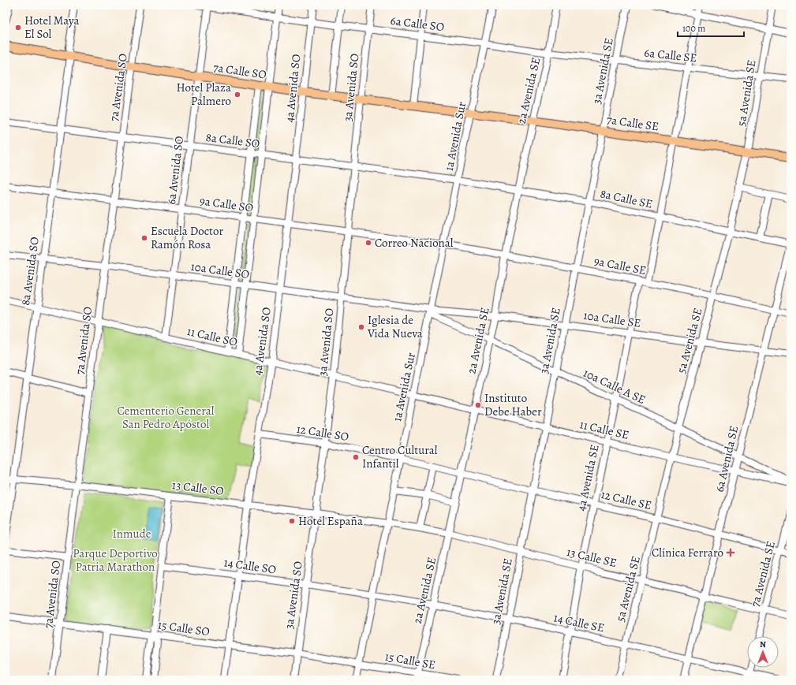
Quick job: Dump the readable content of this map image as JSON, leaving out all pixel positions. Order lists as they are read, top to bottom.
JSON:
{
  "streets": {
    "main road": ["7a Calle SO", "7a Calle SE"],
    "street": [
      "6a Calle SO",
      "6a Calle SE",
      "3a Avenida SE",
      "7a Avenida SO",
      "3a Avenida SO",
      "4a Avenida SO",
      "2a Avenida SE",
      "5a Avenida SE",
      "1a Avenida Sur",
      "8a Calle SO",
      "6a Avenida SO",
      "8a Calle SE",
      "9a Calle SO",
      "9a Calle SE",
      "10a Calle SO",
      "8a Avenida SO",
      "10a Calle SE",
      "11 Calle SO",
      "10a Calle A SE",
      "11 Calle SE",
      "12 Calle SO",
      "6a Avenida SE",
      "4a Avenida SE",
      "13 Calle SO",
      "12 Calle SE",
      "13 Calle SE",
      "14 Calle SO",
      "7a Avenida SE",
      "14 Calle SE",
      "15 Calle SO",
      "15 Calle SE"
    ]
  },
  "crossings": [
    ["6a Calle SO", "6a Calle SE"],
    ["6a Calle SO", "3a Avenida SO"],
    ["6a Calle SO", "4a Avenida SO"],
    ["6a Calle SO", "2a Avenida SE"],
    ["6a Calle SO", "1a Avenida Sur"],
    ["6a Calle SO", "6a Avenida SO"],
    ["6a Calle SE", "3a Avenida SE"],
    ["6a Calle SE", "2a Avenida SE"],
    ["6a Calle SE", "5a Avenida SE"],
    ["7a Calle SO", "7a Avenida SO"],
    ["7a Calle SO", "3a Avenida SO"],
    ["7a Calle SO", "4a Avenida SO"],
    ["7a Calle SO", "7a Calle SE"],
    ["7a Calle SO", "1a Avenida Sur"],
    ["7a Calle SO", "6a Avenida SO"],
    ["7a Calle SO", "8a Avenida SO"],
    ["3a Avenida SE", "7a Calle SE"],
    ["3a Avenida SE", "8a Calle SE"],
    ["3a Avenida SE", "9a Calle SE"],
    ["3a Avenida SE", "10a Calle SE"],
    ["3a Avenida SE", "10a Calle A SE"],
    ["3a Avenida SE", "11 Calle SE"],
    ["3a Avenida SE", "12 Calle SE"],
    ["3a Avenida SE", "13 Calle SE"],
    ["3a Avenida SE", "14 Calle SE"],
    ["7a Avenida SO", "8a Calle SO"],
    ["7a Avenida SO", "9a Calle SO"],
    ["7a Avenida SO", "10a Calle SO"],
    ["7a Avenida SO", "11 Calle SO"],
    ["7a Avenida SO", "13 Calle SO"],
    ["7a Avenida SO", "15 Calle SO"],
    ["3a Avenida SO", "8a Calle SO"],
    ["3a Avenida SO", "9a Calle SO"],
    ["3a Avenida SO", "10a Calle SO"],
    ["3a Avenida SO", "11 Calle SO"],
    ["3a Avenida SO", "12 Calle SO"],
    ["3a Avenida SO", "13 Calle SO"],
    ["3a Avenida SO", "14 Calle SO"],
    ["3a Avenida SO", "15 Calle SO"],
    ["4a Avenida SO", "8a Calle SO"],
    ["4a Avenida SO", "9a Calle SO"],
    ["4a Avenida SO", "10a Calle SO"],
    ["4a Avenida SO", "11 Calle SO"],
    ["4a Avenida SO", "12 Calle SO"],
    ["4a Avenida SO", "13 Calle SO"],
    ["4a Avenida SO", "14 Calle SO"],
    ["4a Avenida SO", "15 Calle SO"],
    ["2a Avenida SE", "7a Calle SE"],
    ["2a Avenida SE", "8a Calle SE"],
    ["2a Avenida SE", "9a Calle SE"],
    ["2a Avenida SE", "10a Calle SE"],
    ["2a Avenida SE", "10a Calle A SE"],
    ["2a Avenida SE", "11 Calle SE"],
    ["2a Avenida SE", "12 Calle SE"],
    ["2a Avenida SE", "13 Calle SE"],
    ["2a Avenida SE", "14 Calle SE"],
    ["2a Avenida SE", "15 Calle SE"],
    ["5a Avenida SE", "7a Calle SE"],
    ["5a Avenida SE", "8a Calle SE"],
    ["5a Avenida SE", "9a Calle SE"],
    ["5a Avenida SE", "10a Calle SE"],
    ["5a Avenida SE", "10a Calle A SE"],
    ["5a Avenida SE", "11 Calle SE"],
    ["5a Avenida SE", "12 Calle SE"],
    ["5a Avenida SE", "13 Calle SE"],
    ["5a Avenida SE", "14 Calle SE"],
    ["7a Calle SE", "1a Avenida Sur"],
    ["1a Avenida Sur", "8a Calle SO"],
    ["1a Avenida Sur", "8a Calle SE"],
    ["1a Avenida Sur", "9a Calle SO"],
    ["1a Avenida Sur", "9a Calle SE"],
    ["1a Avenida Sur", "10a Calle SO"],
    ["1a Avenida Sur", "10a Calle SE"],
    ["1a Avenida Sur", "11 Calle SO"],
    ["1a Avenida Sur", "10a Calle A SE"],
    ["1a Avenida Sur", "11 Calle SE"],
    ["1a Avenida Sur", "12 Calle SO"],
    ["1a Avenida Sur", "13 Calle SO"],
    ["1a Avenida Sur", "12 Calle SE"],
    ["1a Avenida Sur", "13 Calle SE"],
    ["1a Avenida Sur", "14 Calle SO"],
    ["1a Avenida Sur", "14 Calle SE"],
    ["1a Avenida Sur", "15 Calle SO"],
    ["1a Avenida Sur", "15 Calle SE"],
    ["8a Calle SO", "6a Avenida SO"],
    ["8a Calle SO", "8a Calle SE"],
    ["8a Calle SO", "8a Avenida SO"],
    ["6a Avenida SO", "9a Calle SO"],
    ["6a Avenida SO", "10a Calle SO"],
    ["6a Avenida SO", "11 Calle SO"],
    ["8a Calle SE", "6a Avenida SE"],
    ["9a Calle SO", "9a Calle SE"],
    ["9a Calle SO", "8a Avenida SO"],
    ["9a Calle SE", "6a Avenida SE"],
    ["9a Calle SE", "4a Avenida SE"],
    ["10a Calle SO", "8a Avenida SO"],
    ["10a Calle SO", "10a Calle SE"],
    ["10a Calle SO", "10a Calle A SE"],
    ["8a Avenida SO", "11 Calle SO"],
    ["8a Avenida SO", "13 Calle SO"],
    ["10a Calle SE", "10a Calle A SE"],
    ["10a Calle SE", "6a Avenida SE"],
    ["10a Calle SE", "4a Avenida SE"],
    ["11 Calle SO", "11 Calle SE"],
    ["10a Calle A SE", "11 Calle SE"],
    ["10a Calle A SE", "6a Avenida SE"],
    ["10a Calle A SE", "4a Avenida SE"],
    ["11 Calle SE", "6a Avenida SE"],
    ["11 Calle SE", "4a Avenida SE"],
    ["12 Calle SO", "12 Calle SE"],
    ["6a Avenida SE", "12 Calle SE"],
    ["6a Avenida SE", "13 Calle SE"],
    ["6a Avenida SE", "14 Calle SE"],
    ["4a Avenida SE", "12 Calle SE"],
    ["4a Avenida SE", "13 Calle SE"],
    ["4a Avenida SE", "14 Calle SE"],
    ["13 Calle SO", "13 Calle SE"],
    ["12 Calle SE", "7a Avenida SE"],
    ["13 Calle SE", "7a Avenida SE"],
    ["14 Calle SO", "14 Calle SE"],
    ["15 Calle SO", "15 Calle SE"]
  ],
  "parks": ["Cementerio General San Pedro Apóstol", "Inmude", "Parque Deportivo Patria Marathon"],
  "places": {
    "other": [
      "Hotel Maya El Sol",
      "Hotel Plaza Palmero",
      "Escuela Doctor Ramón Rosa",
      "Correo Nacional",
      "Iglesia de Vida Nueva",
      "Instituto Debe Haber",
      "Centro Cultural Infantil",
      "Hotel España"
    ],
    "health": ["Clínica Ferraro"]
  },
  "scale_bar": "100 m",
  "north": "top"
}
